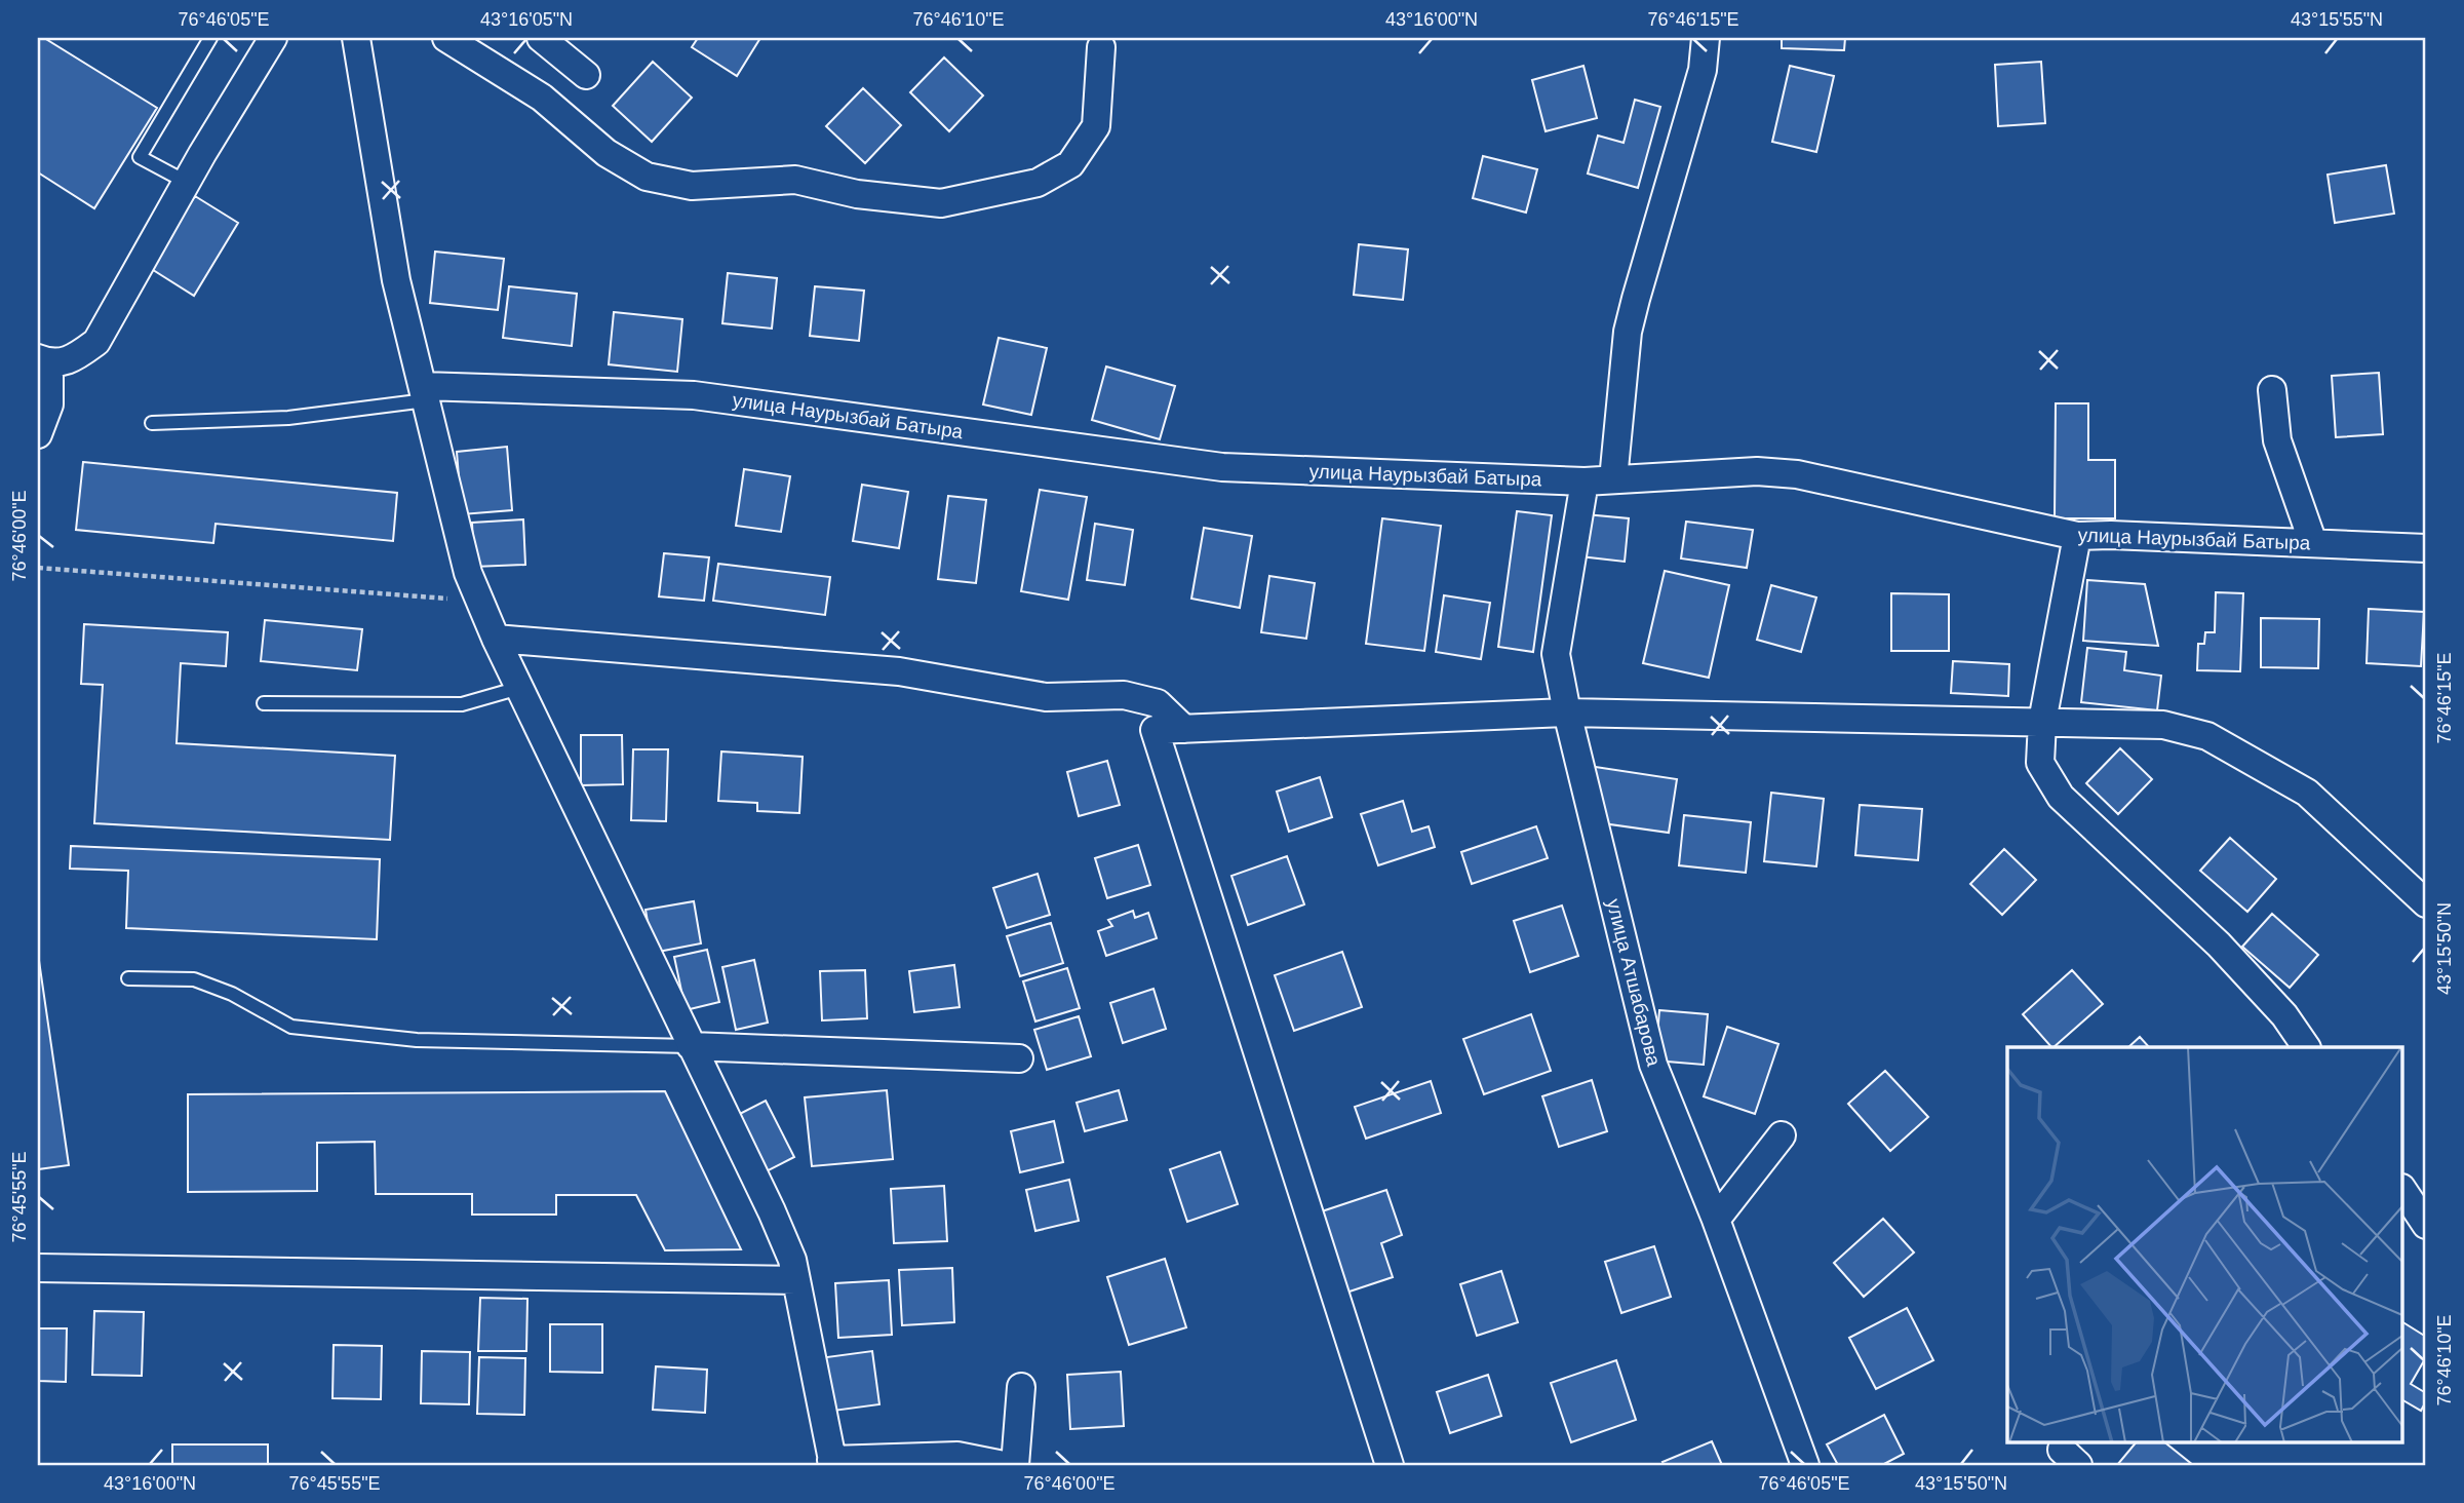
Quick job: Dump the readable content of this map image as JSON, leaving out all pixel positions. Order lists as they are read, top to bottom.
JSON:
{
  "streets": {
    "street": ["улица Наурызбай Батыра", "улица Атшабарова"]
  },
  "crossings": [
    ["улица Наурызбай Батыра", "улица Атшабарова"]
  ],
  "coordinates": [
    "76°46'05\"E",
    "43°16'05\"N",
    "76°46'10\"E",
    "43°16'00\"N",
    "76°46'15\"E",
    "43°15'55\"N",
    "76°46'00\"E",
    "43°15'50\"N",
    "76°45'55\"E"
  ]
}
